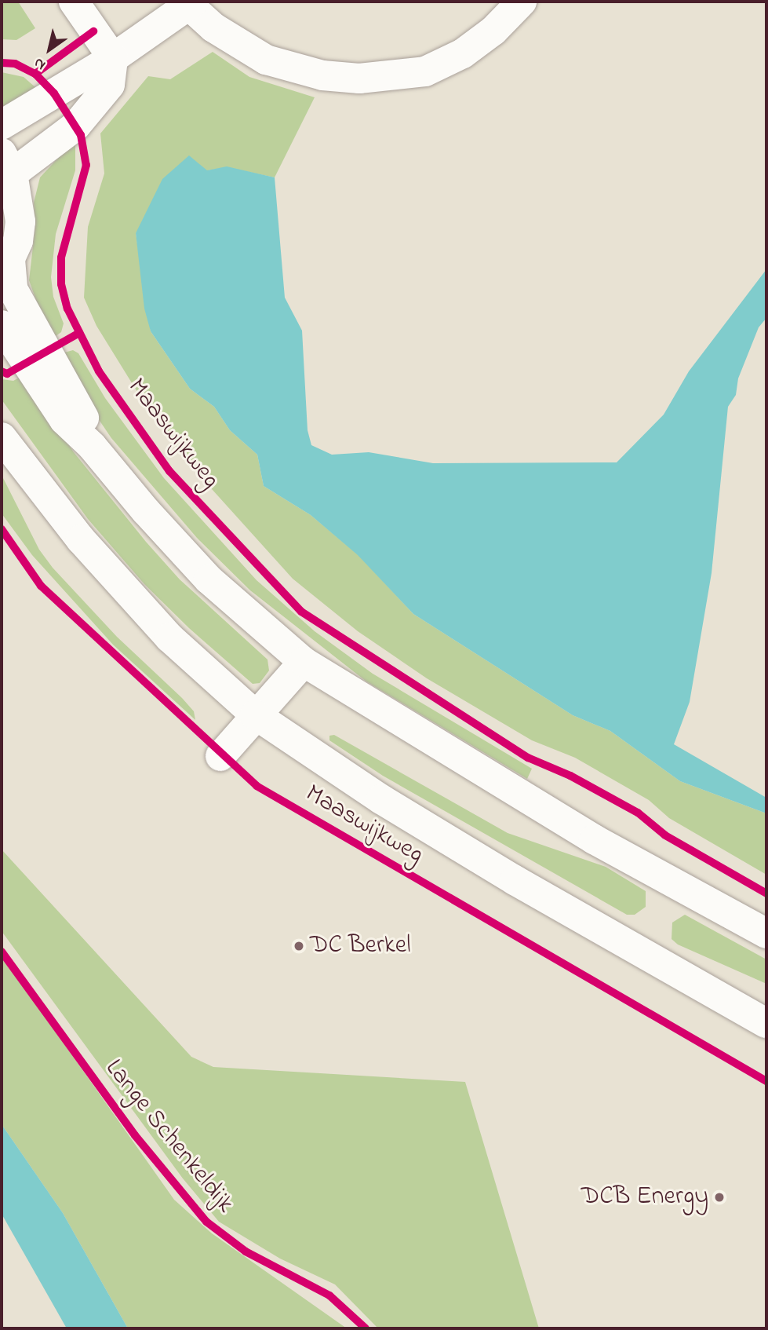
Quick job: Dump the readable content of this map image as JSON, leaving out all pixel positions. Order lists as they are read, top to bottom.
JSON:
{
  "streets": {
    "street": ["Maaswijkweg"],
    "cycle path": ["Lange Schenkeldijk"]
  },
  "places": ["DC Berkel", "DCB Energy"],
  "north": "bottom left"
}
